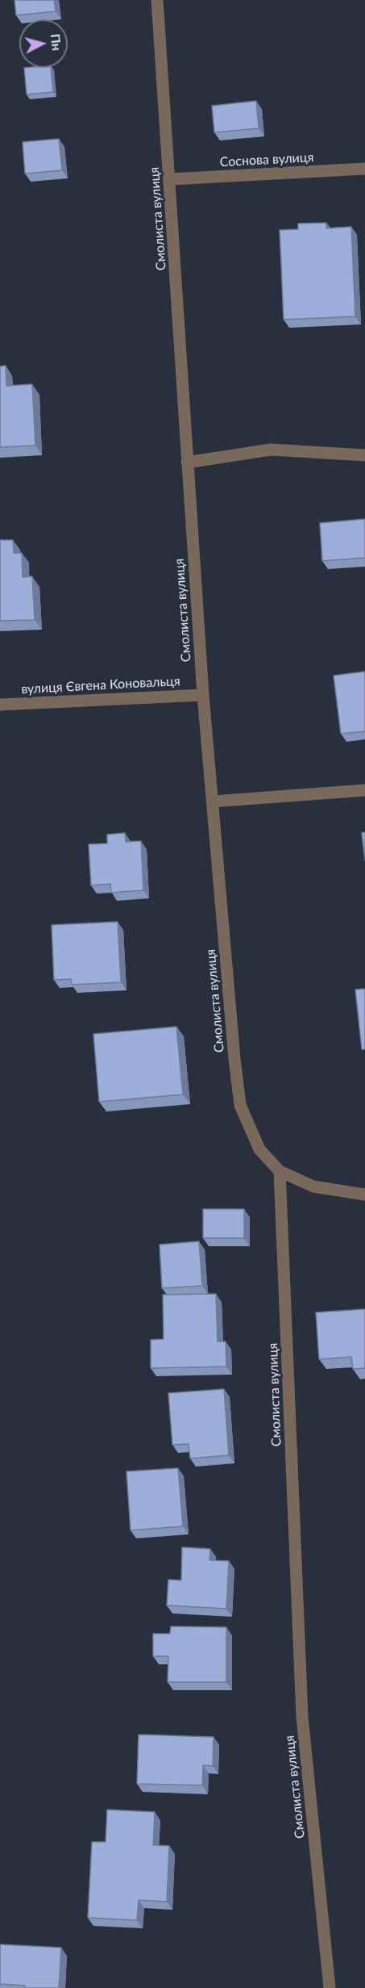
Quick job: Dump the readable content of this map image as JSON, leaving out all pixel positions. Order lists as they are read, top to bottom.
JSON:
{
  "streets": {
    "street": ["Соснова вулиця", "Смолиста вулиця", "вулиця Євгена Коновальця"]
  },
  "crossings": [
    ["Соснова вулиця", "Смолиста вулиця"],
    ["Смолиста вулиця", "вулиця Євгена Коновальця"]
  ],
  "north": "right"
}
